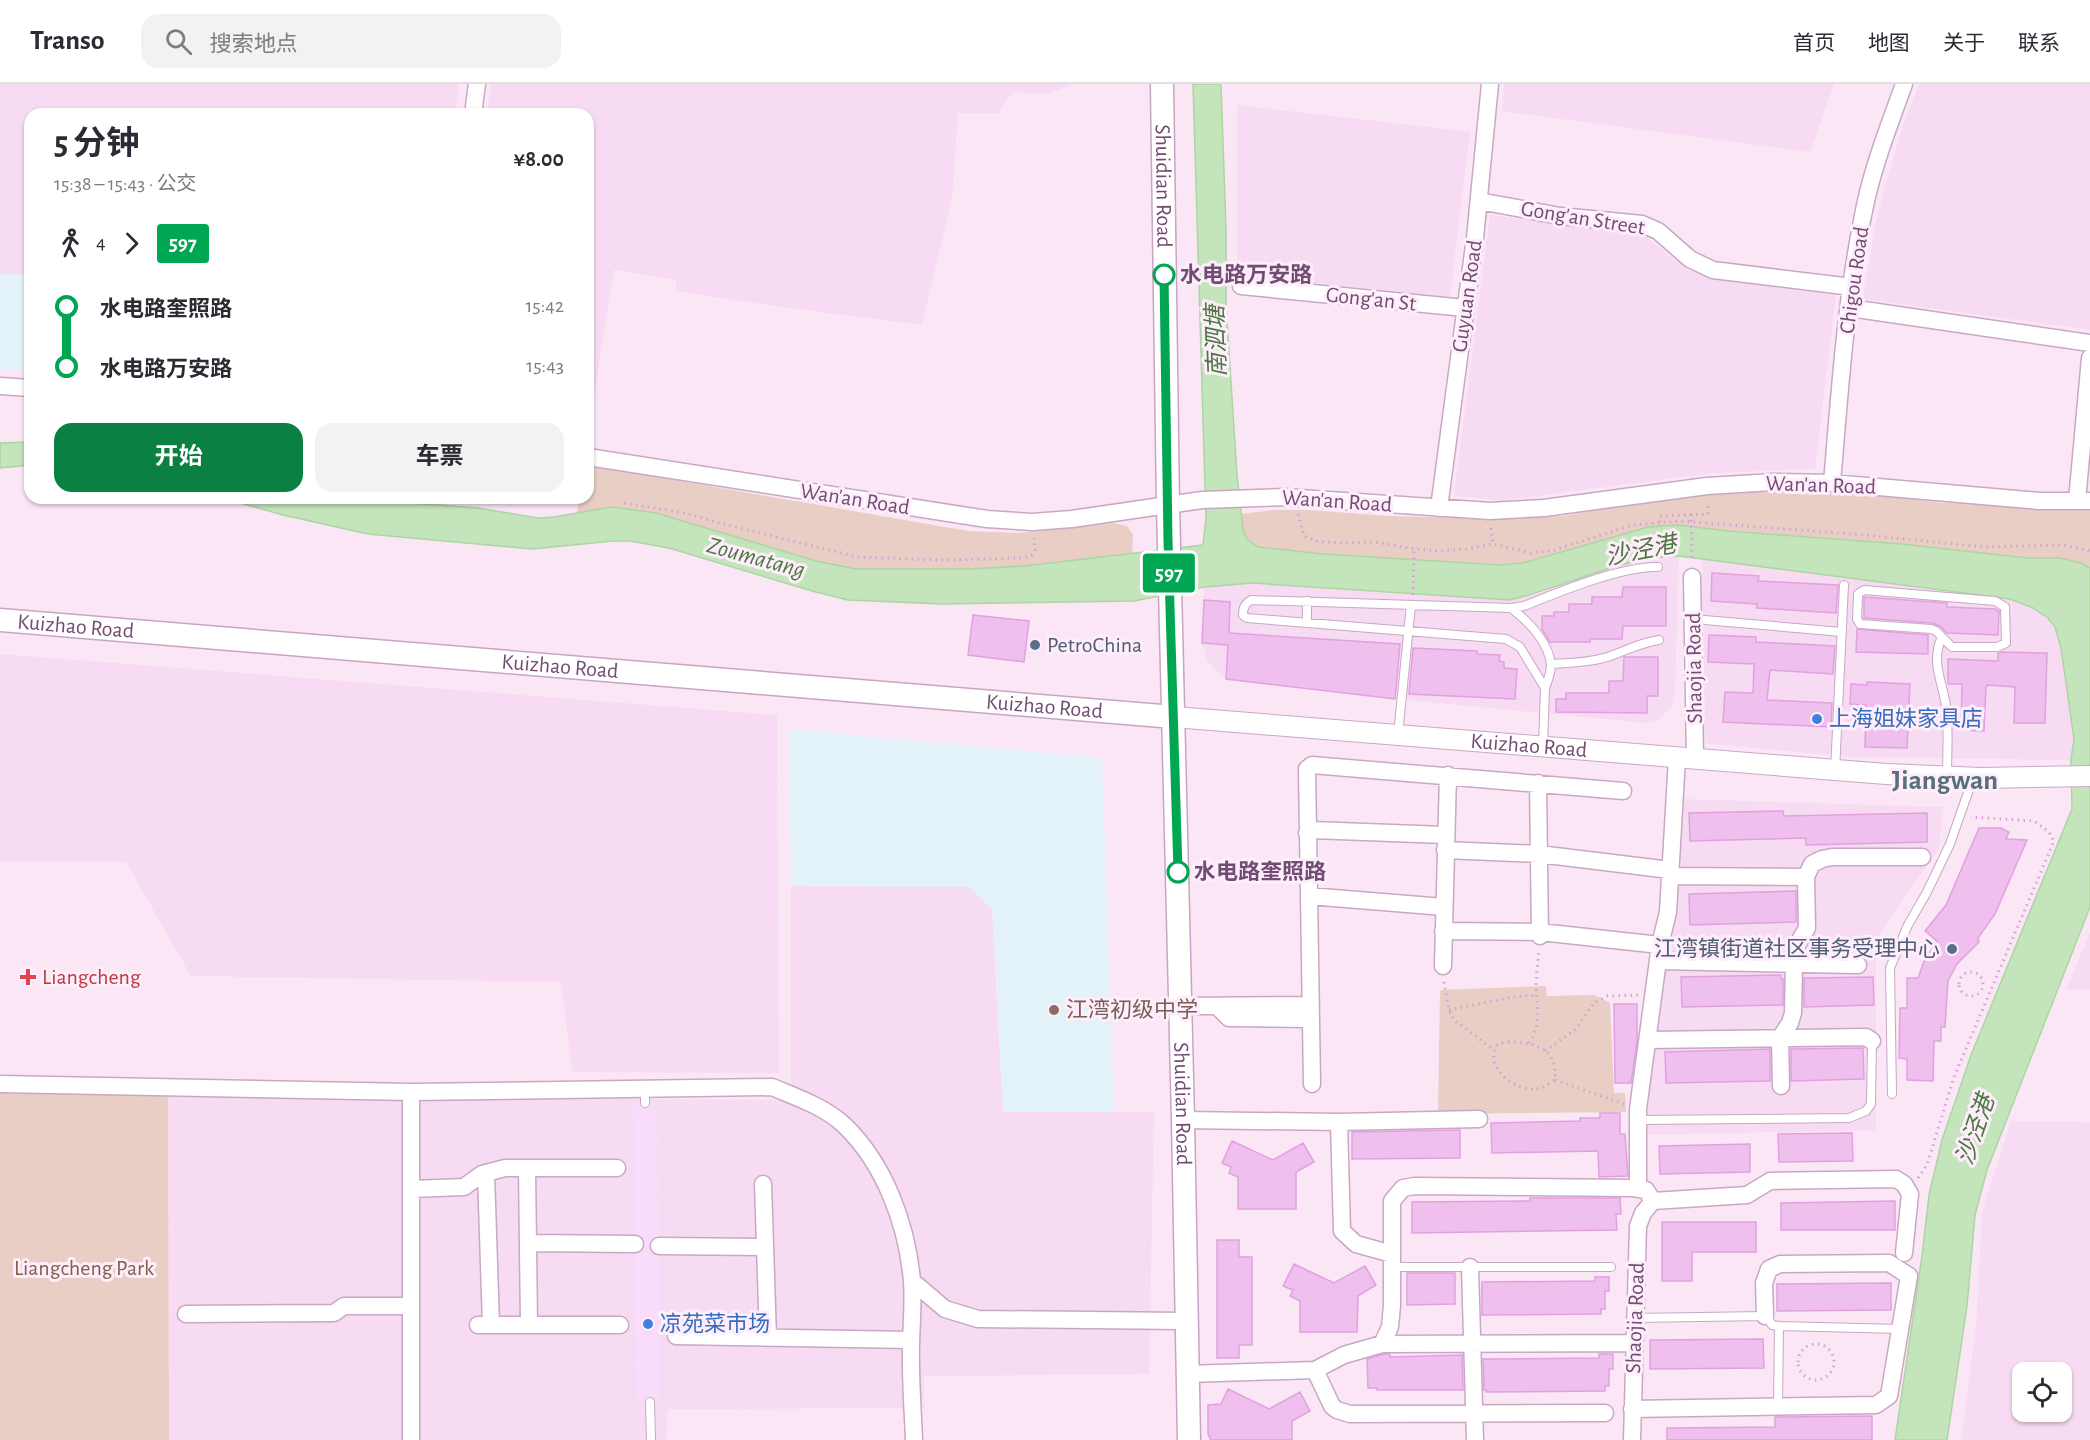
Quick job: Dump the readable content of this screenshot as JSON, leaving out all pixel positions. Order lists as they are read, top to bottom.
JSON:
{
  "streets": {
    "main road": ["Shuidian Road", "Kuizhao Road"],
    "street": [
      "Gong'an Street",
      "Chigou Road",
      "Guyuan Road",
      "Gong'an St",
      "Wan'an Road",
      "Shaojia Road"
    ]
  },
  "crossings": [
    ["Shuidian Road", "Wan'an Road"],
    ["Shuidian Road", "Kuizhao Road"],
    ["Gong'an Street", "Chigou Road"],
    ["Gong'an Street", "Guyuan Road"],
    ["Chigou Road", "Wan'an Road"],
    ["Guyuan Road", "Gong'an St"],
    ["Guyuan Road", "Wan'an Road"],
    ["Kuizhao Road", "Shaojia Road"]
  ],
  "districts": ["Jiangwan"],
  "water": ["南泗塘", "沙泾港", "Zoumatang"],
  "parks": ["Liangcheng Park"],
  "places": {
    "other": [
      "水电路万安路",
      "PetroChina",
      "上海姐妹家具店",
      "水电路奎照路",
      "江湾镇街道社区事务受理中心",
      "江湾初级中学",
      "凉苑菜市场"
    ],
    "health": ["Liangcheng"]
  },
  "lines": ["bus line 597"],
  "page": {
    "header": "Transo",
    "search": "搜索地点",
    "nav": [
      "首页",
      "地图",
      "关于",
      "联系"
    ],
    "on_map": "597",
    "heading": ["5 分钟", "15:38 – 15:43 · 公交", "¥8.00"],
    "legs": ["4", "597"],
    "list": [
      {
        "name": "水电路奎照路",
        "value": "15:42"
      },
      {
        "name": "水电路万安路",
        "value": "15:43"
      }
    ],
    "buttons": ["开始", "车票"]
  }
}
